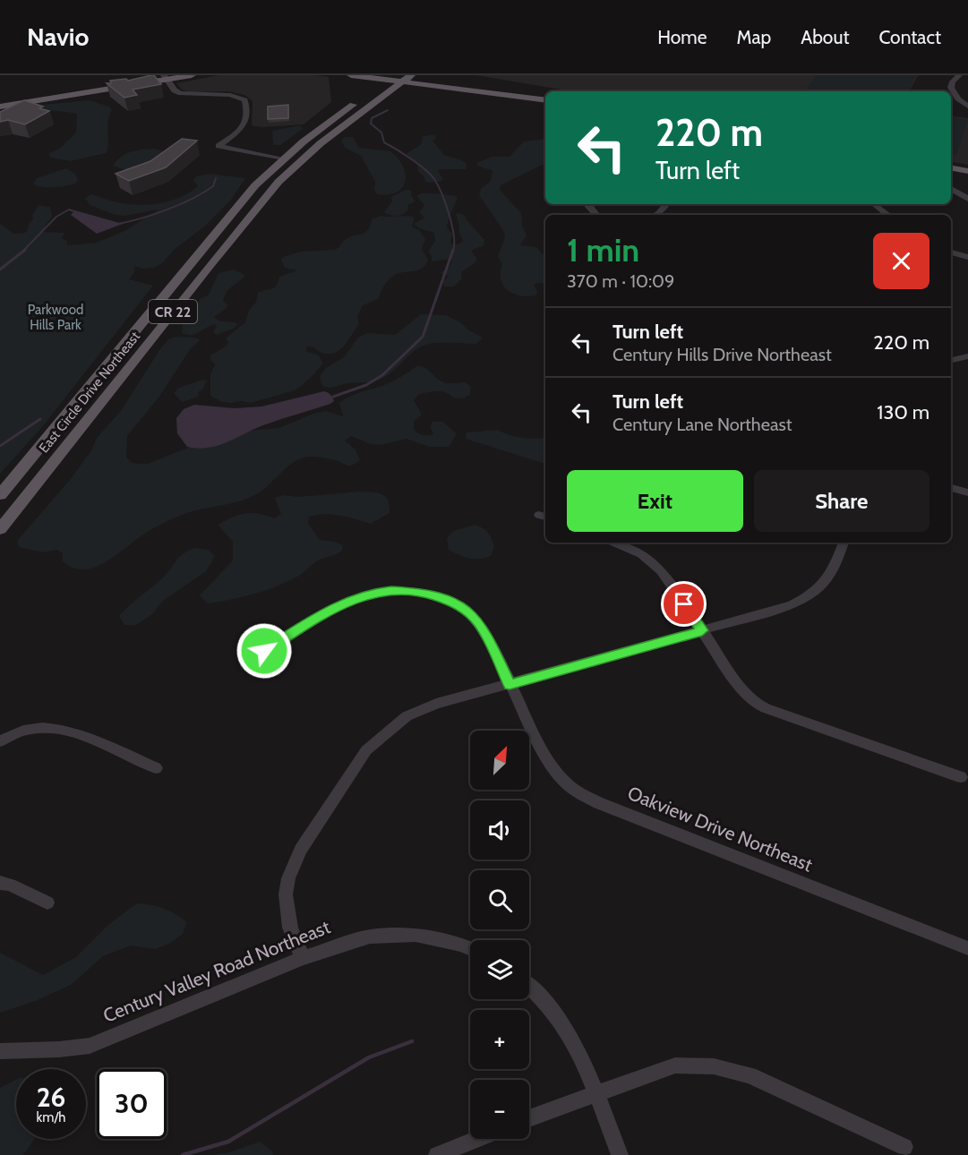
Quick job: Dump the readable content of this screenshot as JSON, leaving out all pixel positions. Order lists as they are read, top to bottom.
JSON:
{
  "streets": {
    "main road": ["CR 22", "East Circle Drive Northeast"],
    "street": ["Oakview Drive Northeast", "Century Valley Road Northeast"]
  },
  "parks": ["Parkwood Hills Park"],
  "north": "top right",
  "page": {
    "header": "Navio",
    "nav": [
      "Home",
      "Map",
      "About",
      "Contact"
    ],
    "turn": ["220 m", "Turn left"],
    "heading": ["1 min", "370 m · 10:09"],
    "list": [
      {
        "name": "Turn left",
        "note": "Century Hills Drive Northeast",
        "value": "220 m"
      },
      {
        "name": "Turn left",
        "note": "Century Lane Northeast",
        "value": "130 m"
      }
    ],
    "buttons": ["Exit", "Share"],
    "map_buttons": ["+", "−"],
    "speed": "26 km/h",
    "limit": "30"
  }
}
